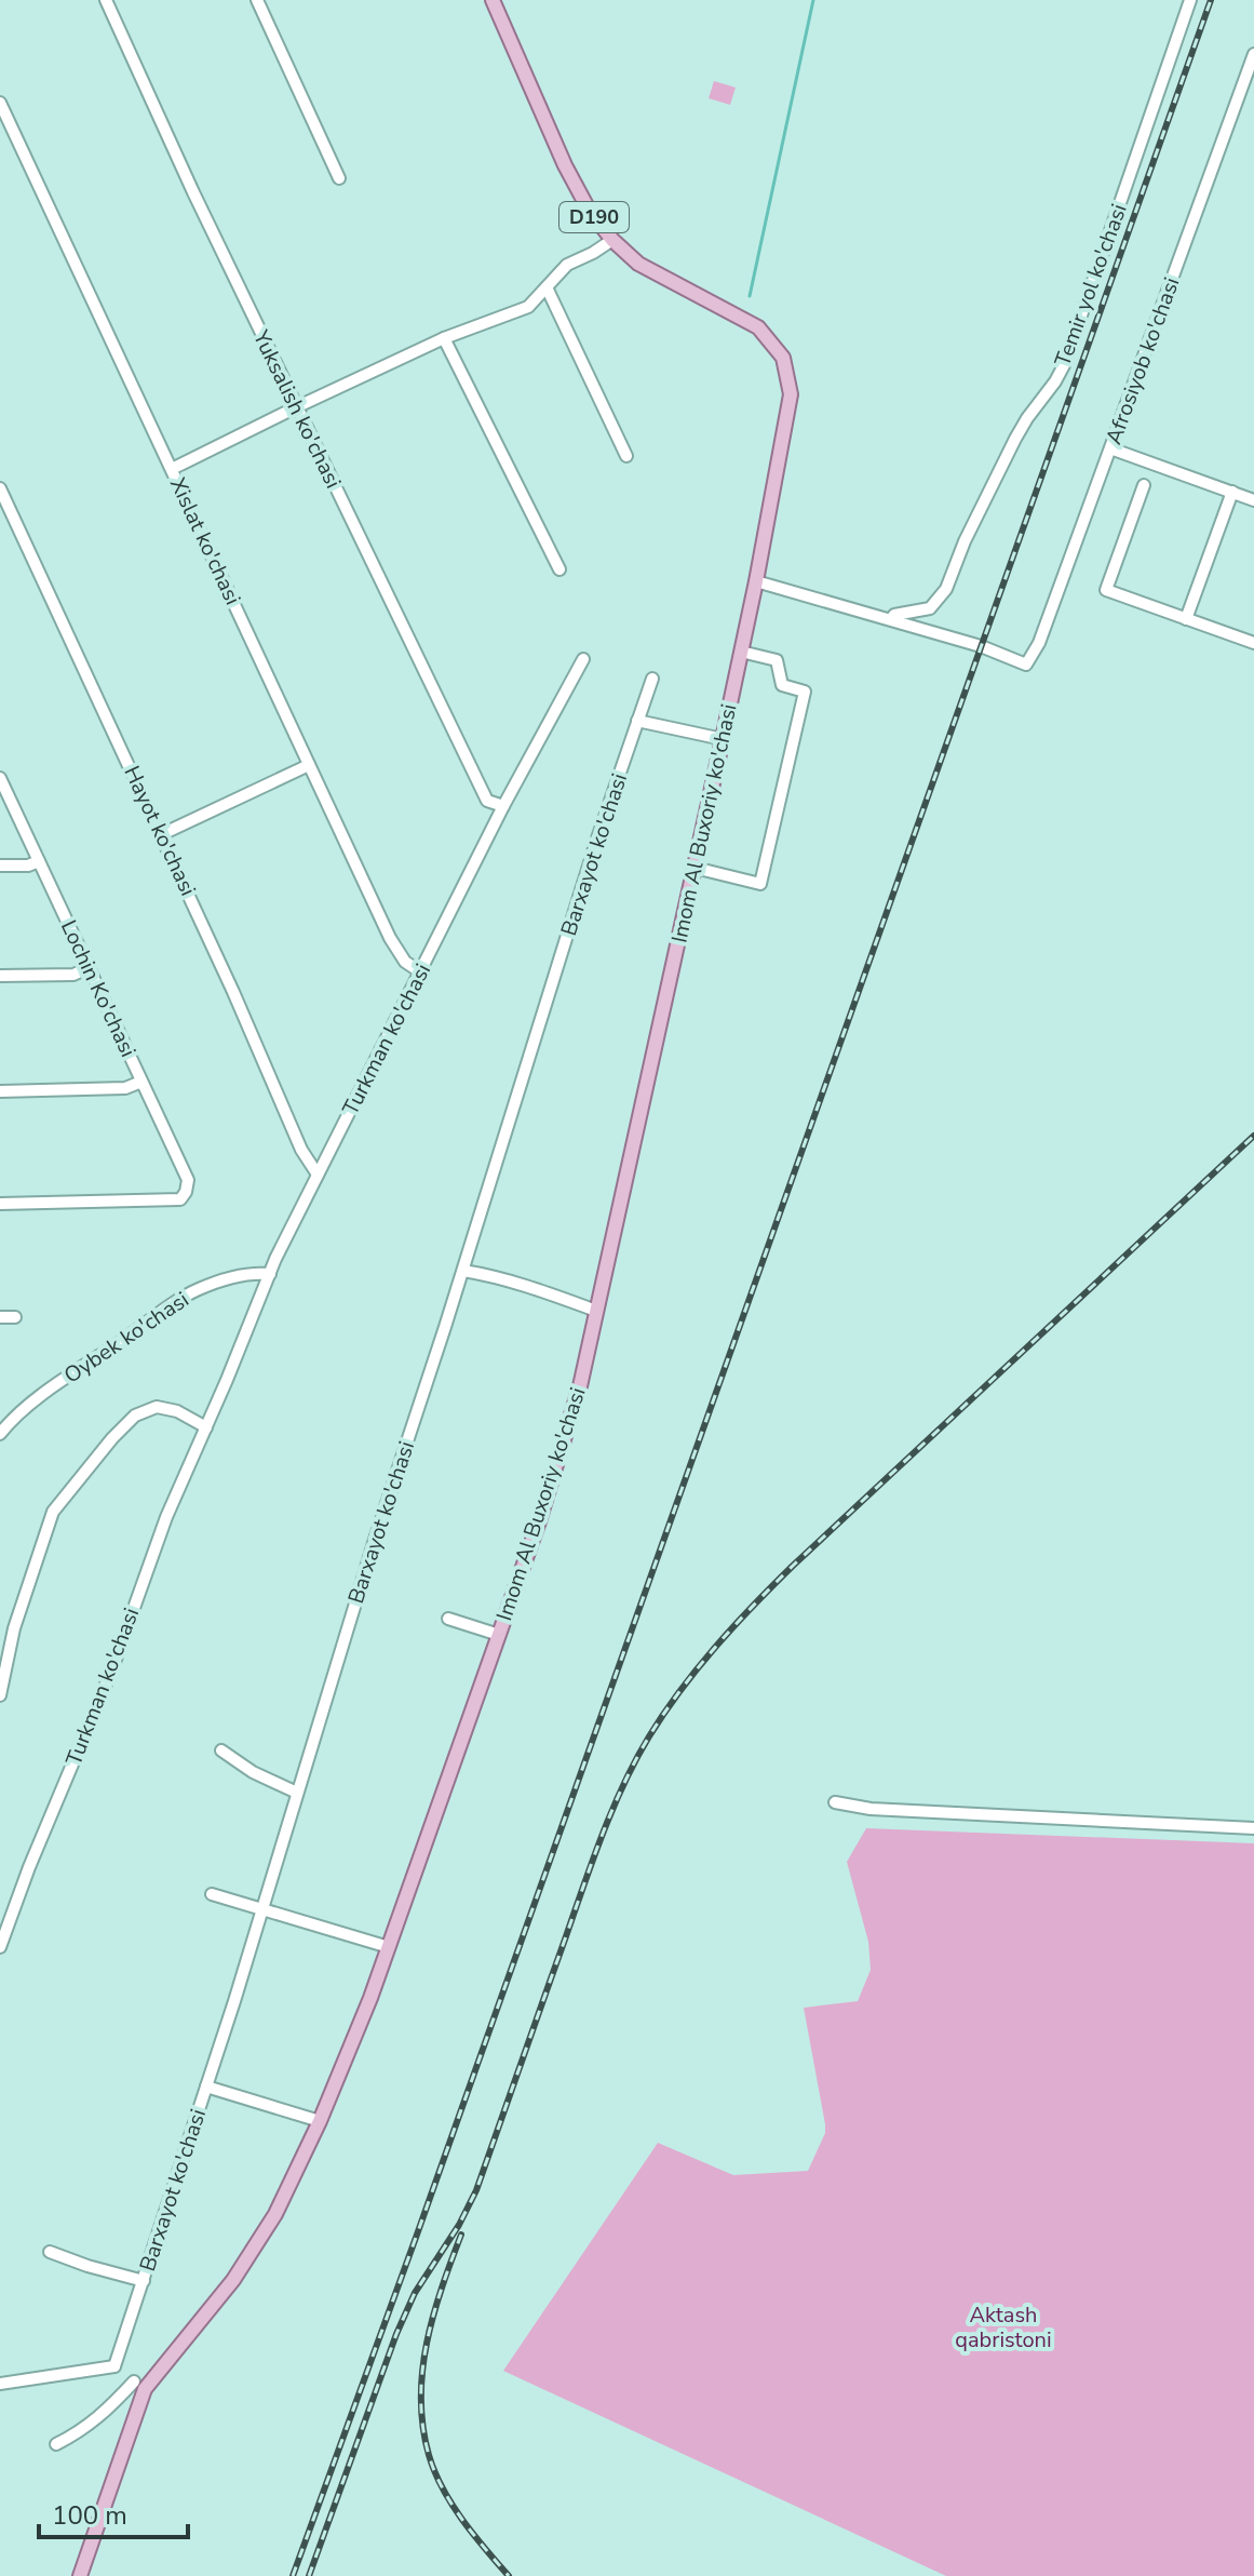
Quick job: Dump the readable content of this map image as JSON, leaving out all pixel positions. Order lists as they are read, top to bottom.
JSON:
{
  "streets": {
    "main road": ["D190", "Imom Al Buxoriy ko'chasi"],
    "street": [
      "Temir yol ko'chasi",
      "Afrosiyob ko'chasi",
      "Yuksalish ko'chasi",
      "Xislat ko'chasi",
      "Hayot ko'chasi",
      "Barxayot ko'chasi",
      "Lochin Ko'chasi",
      "Turkman ko'chasi",
      "Oybek ko'chasi"
    ]
  },
  "crossings": [
    ["D190", "Imom Al Buxoriy ko'chasi"],
    ["Temir yol ko'chasi", "Afrosiyob ko'chasi"],
    ["Yuksalish ko'chasi", "Turkman ko'chasi"],
    ["Xislat ko'chasi", "Turkman ko'chasi"],
    ["Hayot ko'chasi", "Turkman ko'chasi"],
    ["Turkman ko'chasi", "Oybek ko'chasi"]
  ],
  "parks": ["Aktash qabristoni"],
  "scale_bar": "100 m"
}
